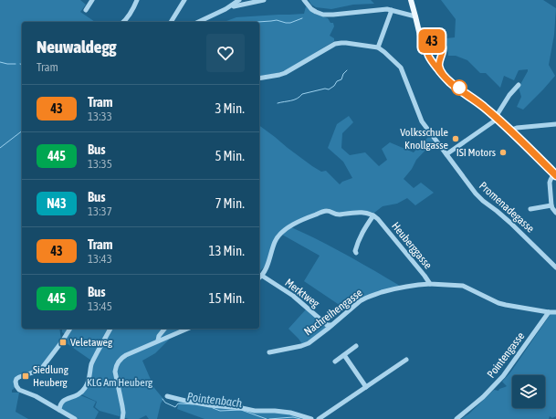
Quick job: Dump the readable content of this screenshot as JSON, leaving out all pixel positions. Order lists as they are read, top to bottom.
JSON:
{
  "streets": {
    "street": [
      "Promenadegasse",
      "Heuberggasse",
      "Merktweg",
      "Nachreihengasse",
      "Pointengasse"
    ]
  },
  "crossings": [
    ["Heuberggasse", "Nachreihengasse"],
    ["Heuberggasse", "Pointengasse"],
    ["Merktweg", "Nachreihengasse"]
  ],
  "water": ["Pointenbach"],
  "parks": ["KLG Am Heuberg"],
  "places": {
    "other": ["Volksschule Knollgasse", "ISI Motors"],
    "transit": ["Veletaweg", "Siedlung Heuberg"]
  },
  "lines": ["tram line 43"],
  "page": {
    "on_map": "43",
    "heading": ["Neuwaldegg", "Tram"],
    "list": [
      {
        "mark": "43",
        "name": "Tram",
        "note": "13:33",
        "value": "3 Min."
      },
      {
        "mark": "445",
        "name": "Bus",
        "note": "13:35",
        "value": "5 Min."
      },
      {
        "mark": "N43",
        "name": "Bus",
        "note": "13:37",
        "value": "7 Min."
      },
      {
        "mark": "43",
        "name": "Tram",
        "note": "13:43",
        "value": "13 Min."
      },
      {
        "mark": "445",
        "name": "Bus",
        "note": "13:45",
        "value": "15 Min."
      }
    ]
  }
}
